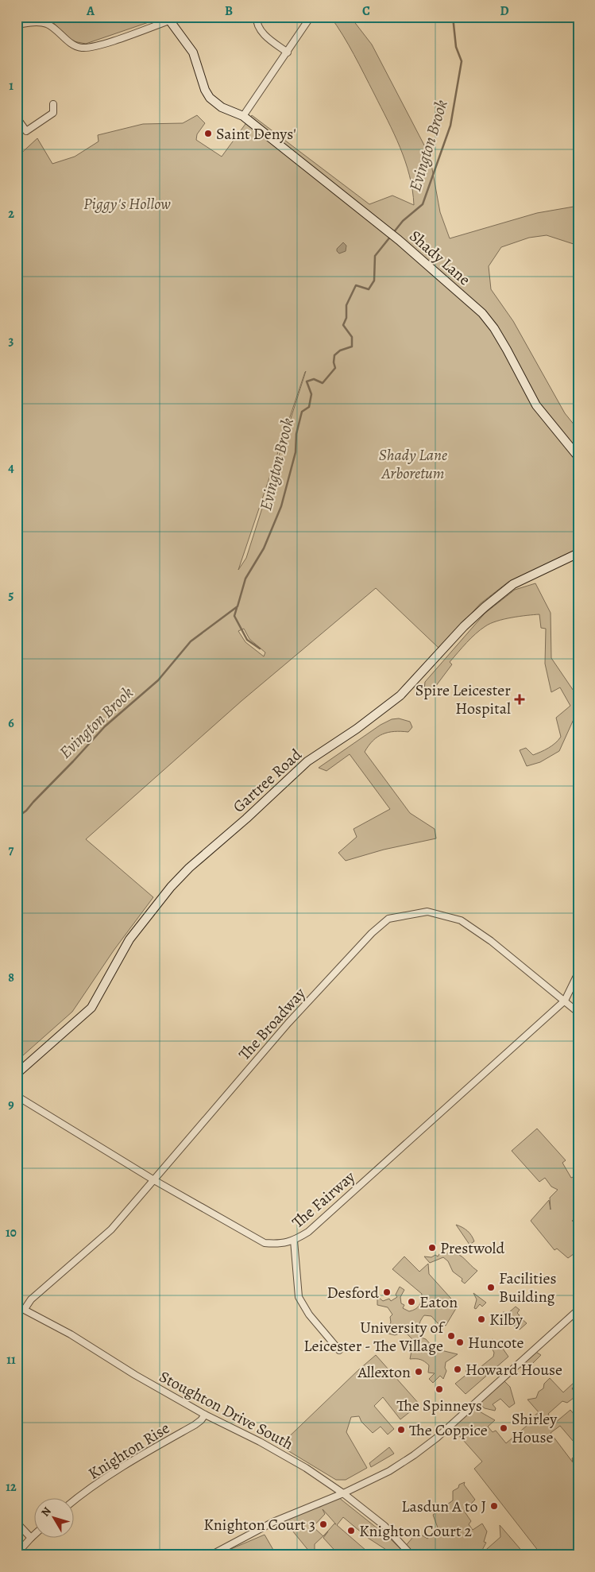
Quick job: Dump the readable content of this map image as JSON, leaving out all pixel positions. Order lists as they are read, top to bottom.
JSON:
{
  "streets": {
    "main road": ["Shady Lane", "Gartree Road"],
    "street": [
      "The Broadway",
      "The Fairway",
      "Stoughton Drive South",
      "Knighton Rise"
    ]
  },
  "crossings": [
    ["The Broadway", "The Fairway"],
    ["The Broadway", "Stoughton Drive South"],
    ["Stoughton Drive South", "Knighton Rise"]
  ],
  "water": ["Evington Brook"],
  "parks": ["Piggy's Hollow", "Shady Lane Arboretum"],
  "places": {
    "other": [
      "Saint Denys'",
      "Prestwold",
      "Facilities Building",
      "Desford",
      "Eaton",
      "Kilby",
      "University of Leicester - The Village",
      "Huncote",
      "Howard House",
      "Allexton",
      "The Spinneys",
      "Shirley House",
      "The Coppice",
      "Lasdun A to J",
      "Knighton Court 3",
      "Knighton Court 2"
    ],
    "health": ["Spire Leicester Hospital"]
  },
  "north": "top left",
  "grid": {
    "columns": [
      "A",
      "B",
      "C",
      "D"
    ],
    "rows": [
      "1",
      "2",
      "3",
      "4",
      "5",
      "6",
      "7",
      "8",
      "9",
      "10",
      "11",
      "12"
    ]
  }
}
